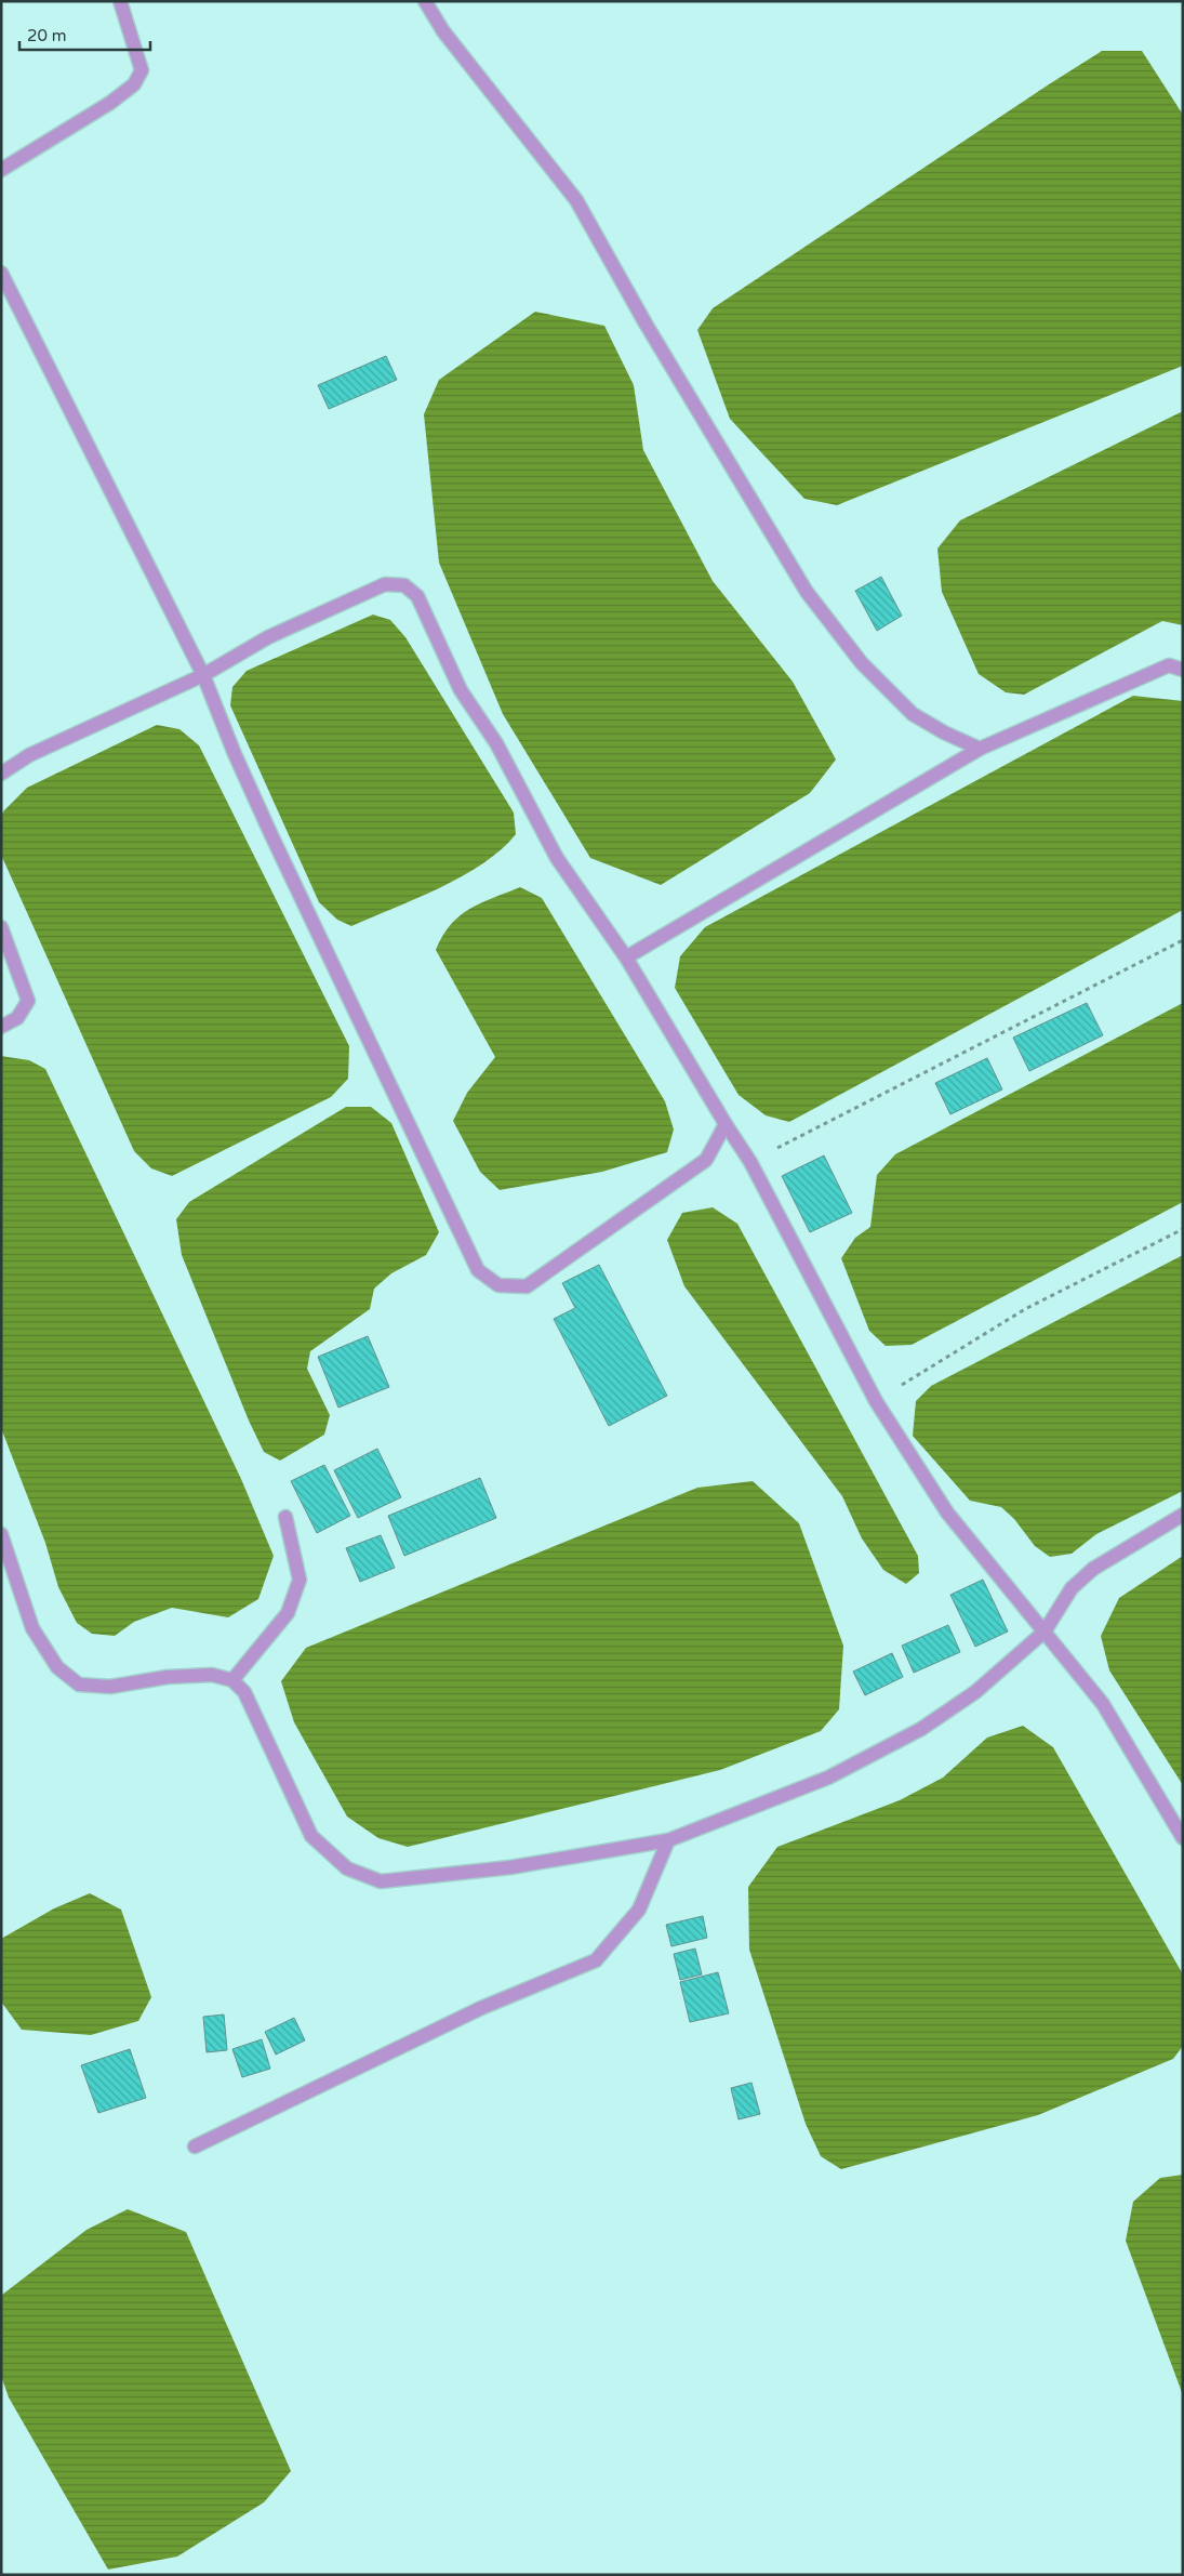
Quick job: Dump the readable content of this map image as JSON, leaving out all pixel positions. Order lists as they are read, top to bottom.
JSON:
{
  "scale_bar": "20 m"
}
